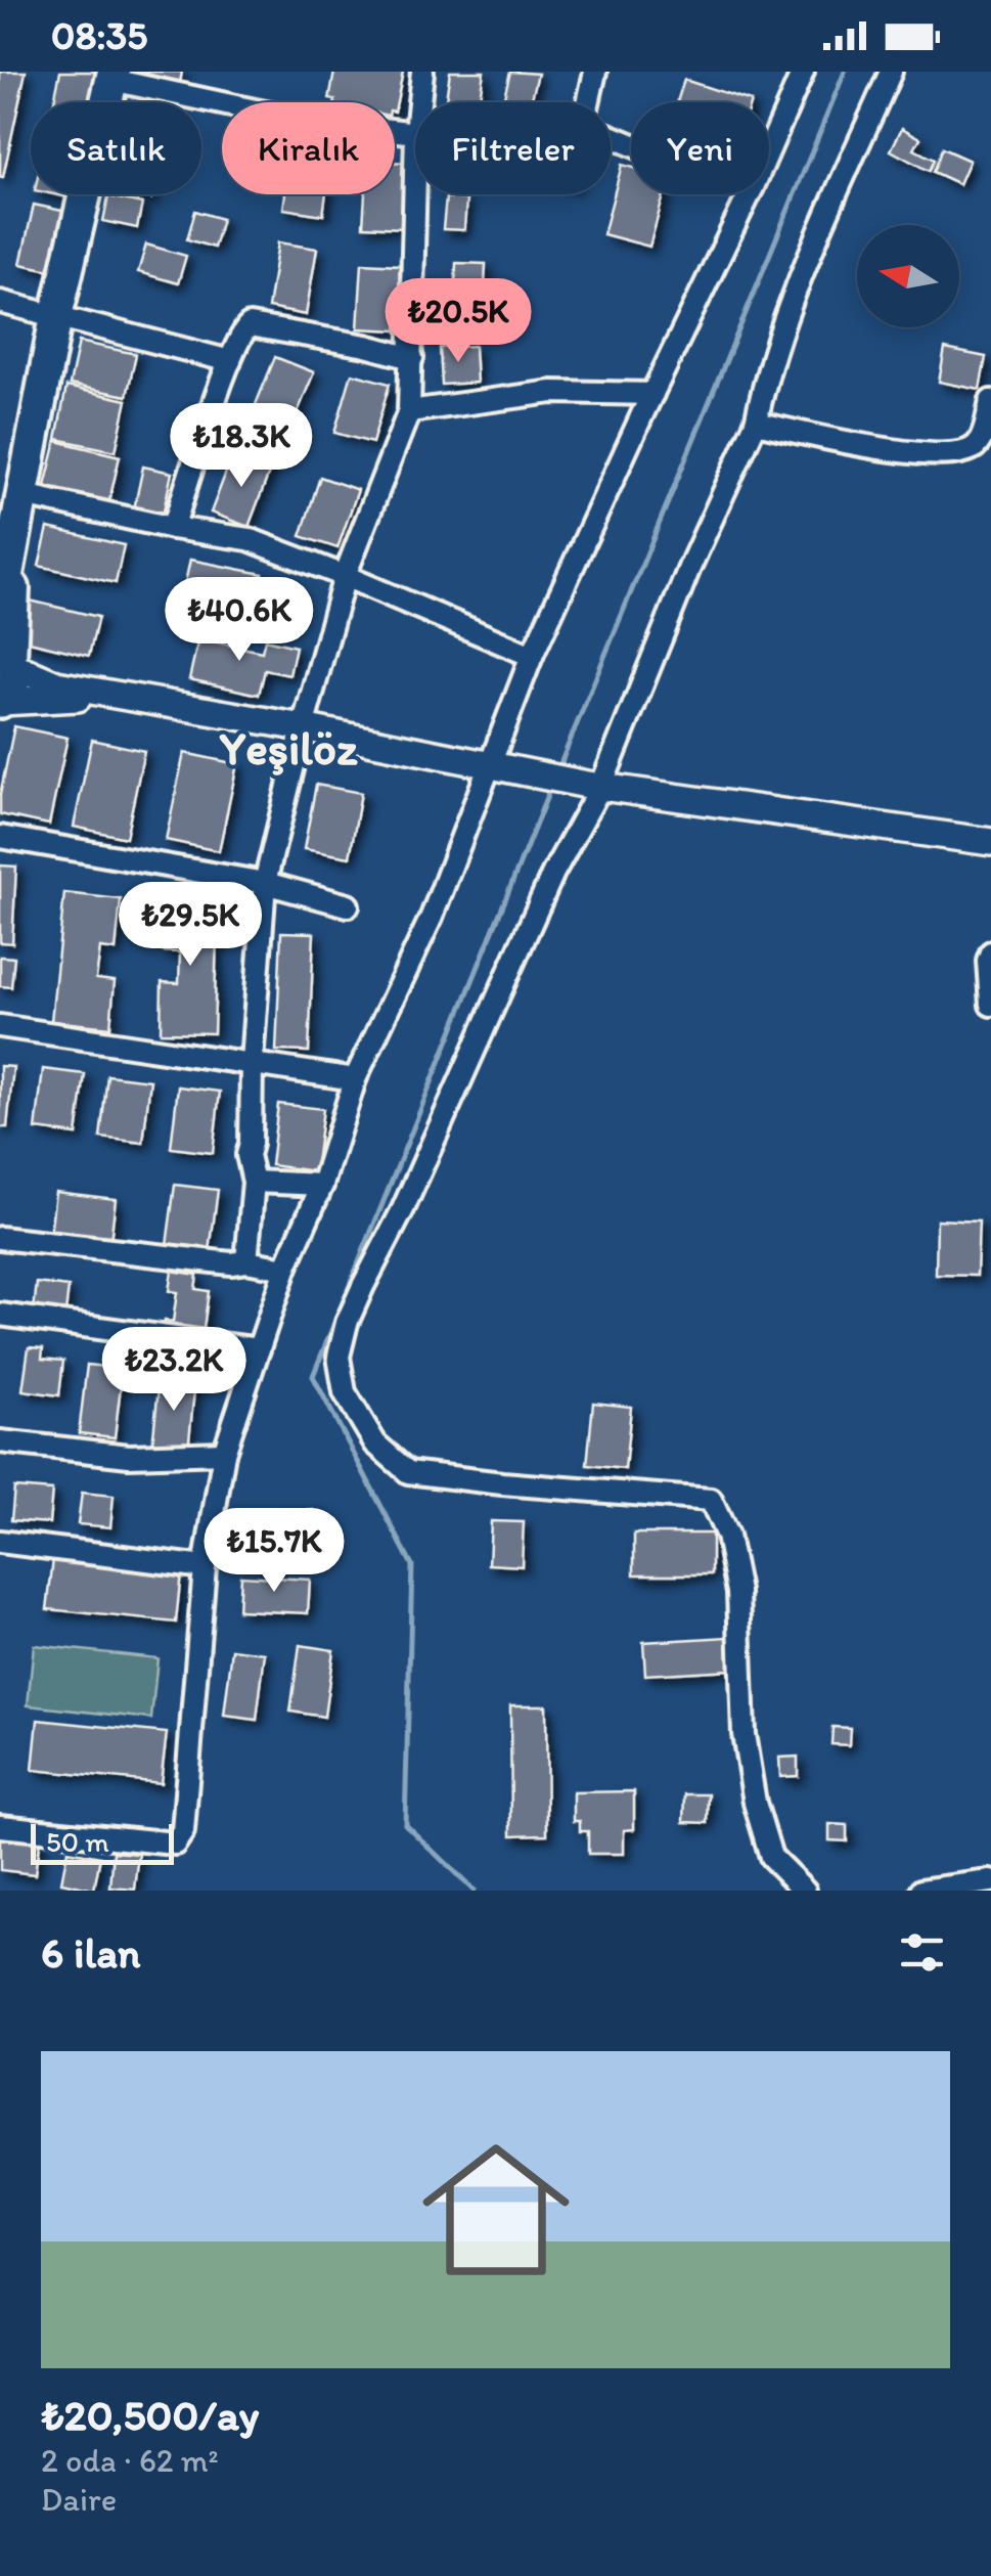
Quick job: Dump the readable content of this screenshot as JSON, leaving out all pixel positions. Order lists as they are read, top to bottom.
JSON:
{
  "districts": ["Yeşilöz"],
  "scale_bar": "50 m",
  "north": "left",
  "page": {
    "status": "08:35",
    "chip": [
      "Satılık",
      "Kiralık",
      "Filtreler",
      "Yeni"
    ],
    "price": [
      "₺20.5K",
      "₺18.3K",
      "₺40.6K",
      "₺29.5K",
      "₺23.2K",
      "₺15.7K"
    ],
    "scale": "50 m",
    "heading": "6 ilan",
    "list": [
      {
        "name": "₺20,500/ay",
        "note": "2 oda · 62 m² · Daire"
      }
    ]
  }
}
